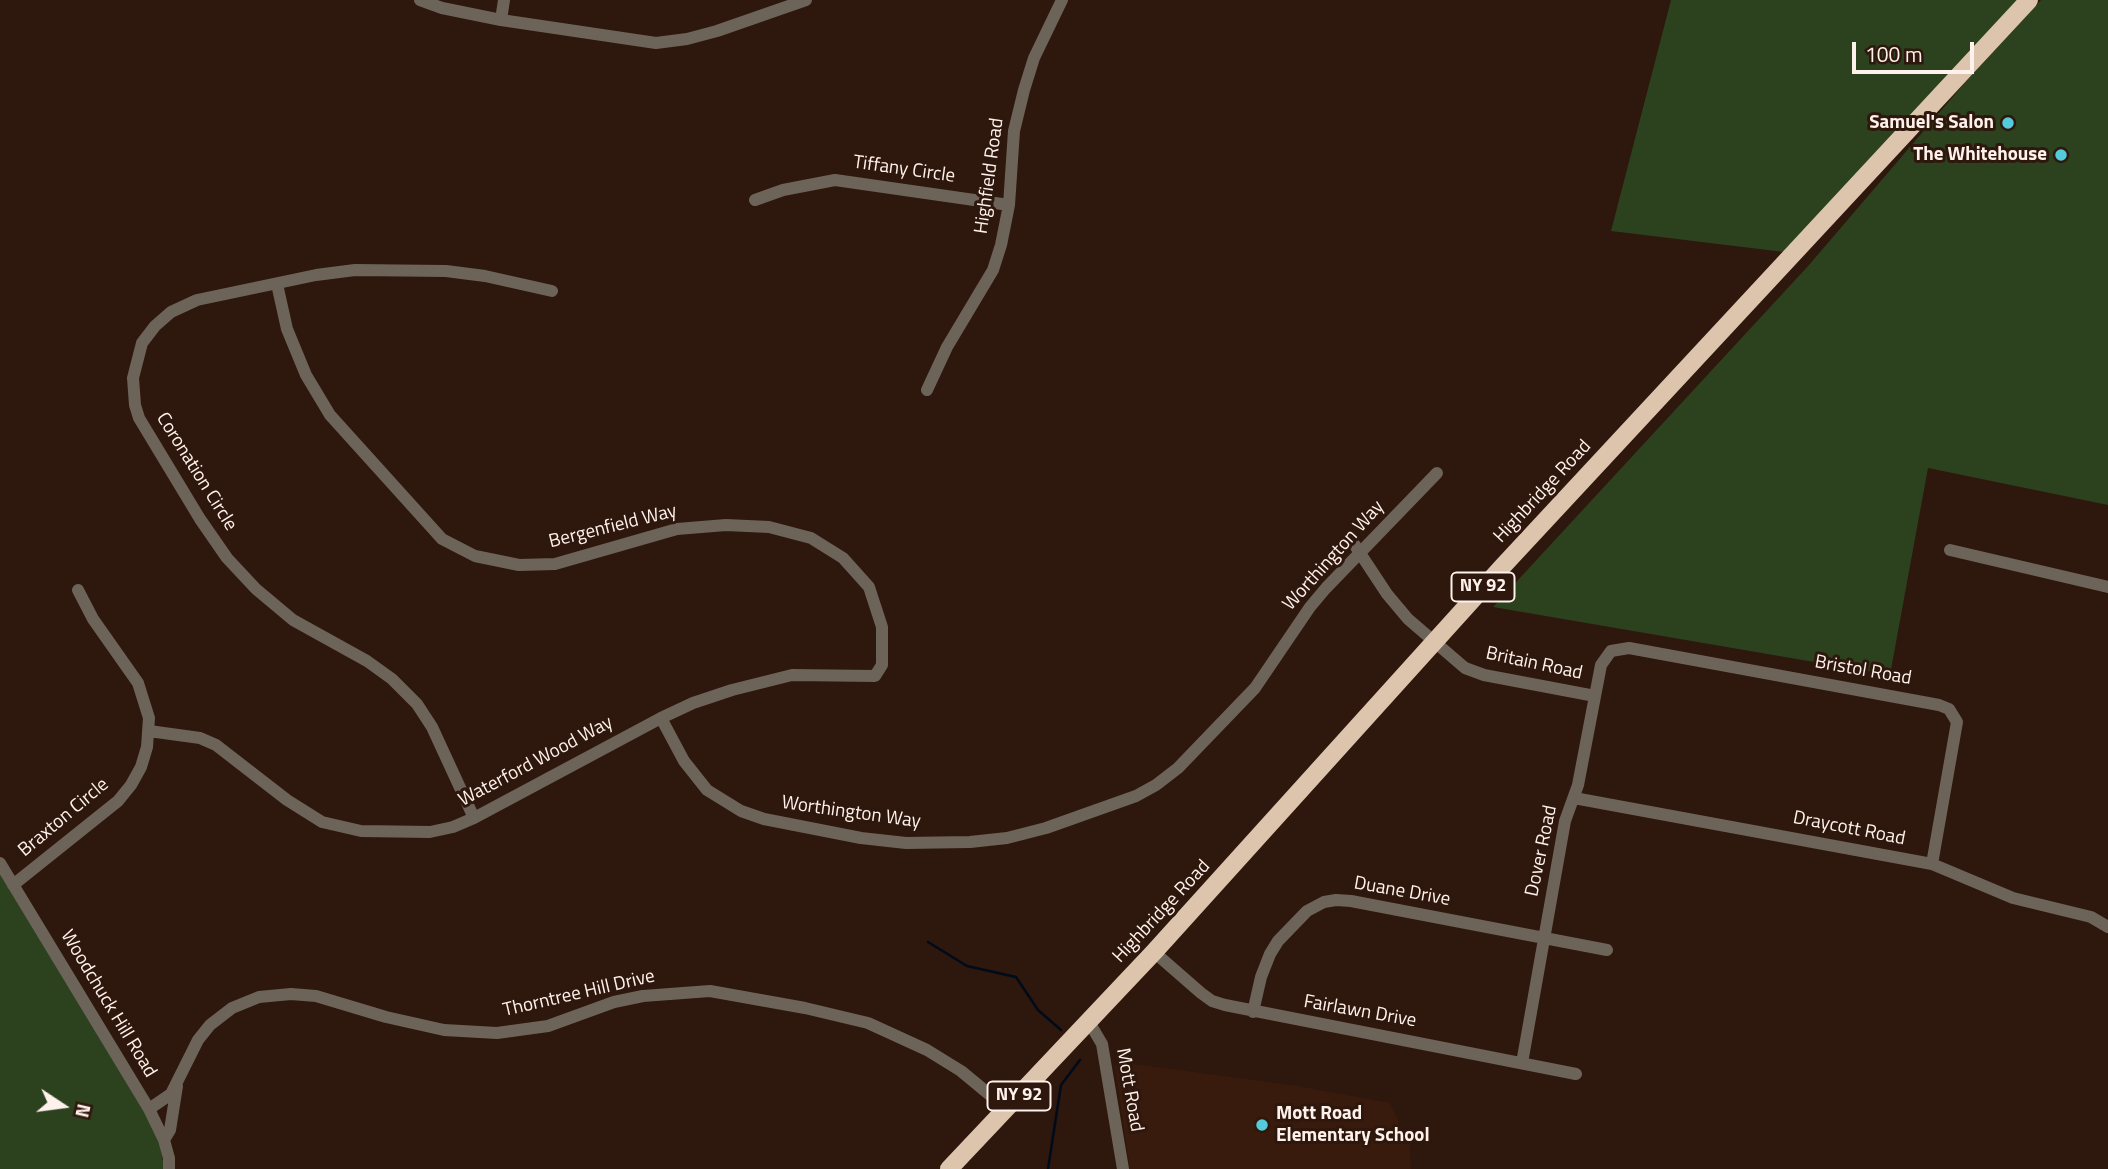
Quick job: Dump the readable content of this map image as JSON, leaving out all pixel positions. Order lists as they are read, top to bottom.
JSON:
{
  "streets": {
    "highway": ["Highbridge Road", "NY 92"],
    "street": [
      "Tiffany Circle",
      "Highfield Road",
      "Coronation Circle",
      "Bergenfield Way",
      "Worthington Way",
      "Britain Road",
      "Bristol Road",
      "Waterford Wood Way",
      "Braxton Circle",
      "Draycott Road",
      "Dover Road",
      "Duane Drive",
      "Thorntree Hill Drive",
      "Woodchuck Hill Road",
      "Fairlawn Drive",
      "Mott Road"
    ]
  },
  "crossings": [
    ["Tiffany Circle", "Highfield Road"],
    ["Coronation Circle", "Bergenfield Way"],
    ["Coronation Circle", "Waterford Wood Way"],
    ["Highbridge Road", "Britain Road"],
    ["Highbridge Road", "Thorntree Hill Drive"],
    ["Highbridge Road", "Fairlawn Drive"],
    ["Highbridge Road", "Mott Road"],
    ["Bergenfield Way", "Waterford Wood Way"],
    ["Worthington Way", "Waterford Wood Way"],
    ["Britain Road", "Dover Road"],
    ["Bristol Road", "Draycott Road"],
    ["Bristol Road", "Dover Road"],
    ["Waterford Wood Way", "Braxton Circle"],
    ["Braxton Circle", "Woodchuck Hill Road"],
    ["Draycott Road", "Dover Road"],
    ["Dover Road", "Duane Drive"],
    ["Dover Road", "Fairlawn Drive"],
    ["Duane Drive", "Fairlawn Drive"],
    ["Thorntree Hill Drive", "Woodchuck Hill Road"]
  ],
  "places": ["Samuel's Salon", "The Whitehouse", "Mott Road Elementary School"],
  "scale_bar": "100 m",
  "north": "right"
}
